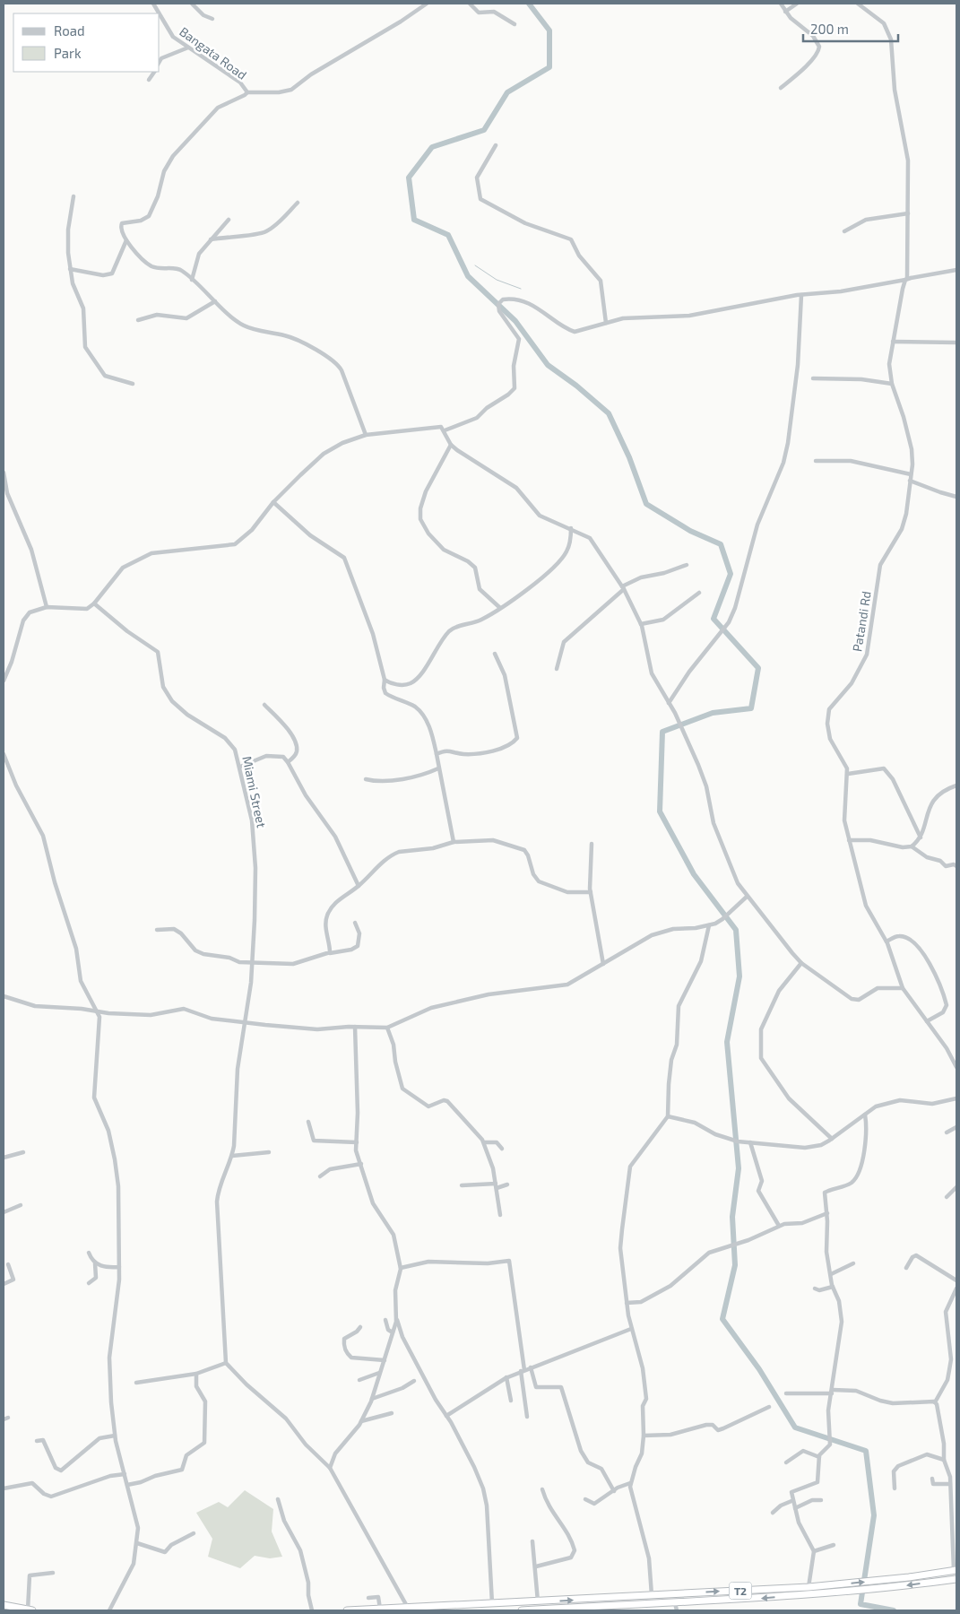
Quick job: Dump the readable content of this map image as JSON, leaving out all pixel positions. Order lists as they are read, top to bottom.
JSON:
{
  "streets": {
    "highway": ["T2"],
    "street": ["Bangata Road", "Patandi Rd", "Miami Street"]
  },
  "legend": ["Road", "Park"],
  "scale_bar": "200 m"
}
